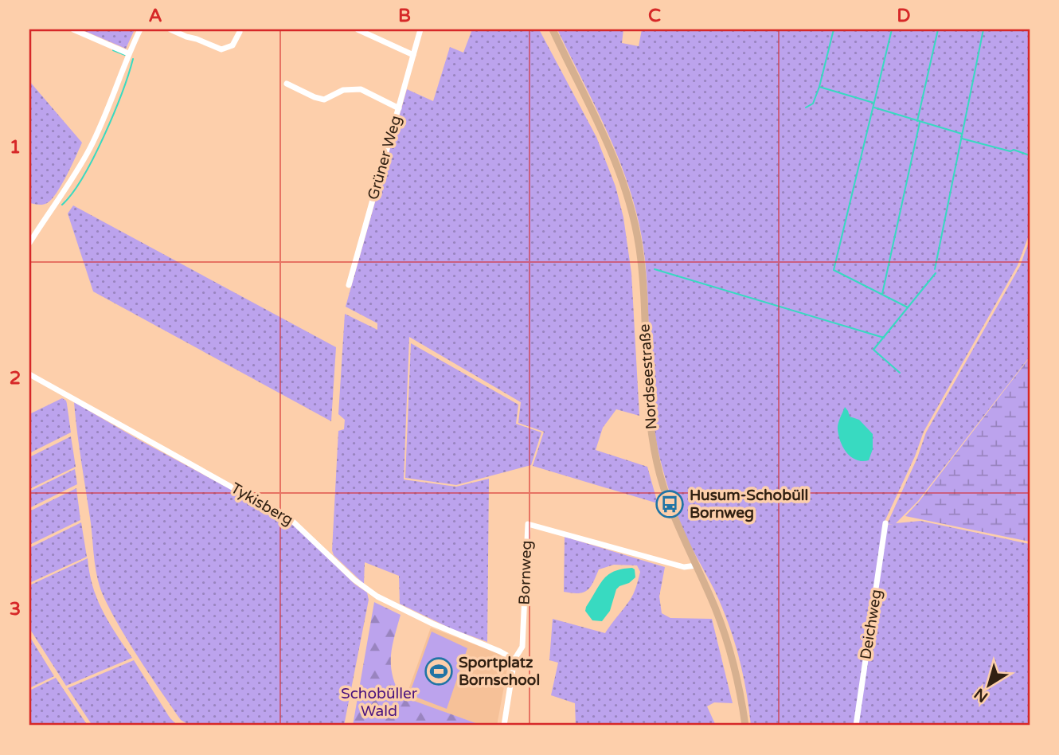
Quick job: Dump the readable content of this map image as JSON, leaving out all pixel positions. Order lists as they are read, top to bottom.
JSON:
{
  "streets": {
    "main road": ["Nordseestraße"],
    "street": [
      "Grüner Weg",
      "Tykisberg",
      "Bornweg",
      "Deichweg"
    ]
  },
  "crossings": [
    ["Nordseestraße", "Bornweg"],
    ["Tykisberg", "Bornweg"]
  ],
  "parks": ["Schobüller Wald"],
  "places": {
    "bus stop": ["Husum-Schobüll Bornweg"],
    "sports": ["Sportplatz Bornschool"]
  },
  "north": "bottom left",
  "grid": {
    "columns": [
      "A",
      "B",
      "C",
      "D"
    ],
    "rows": ["1", "2", "3"]
  }
}
